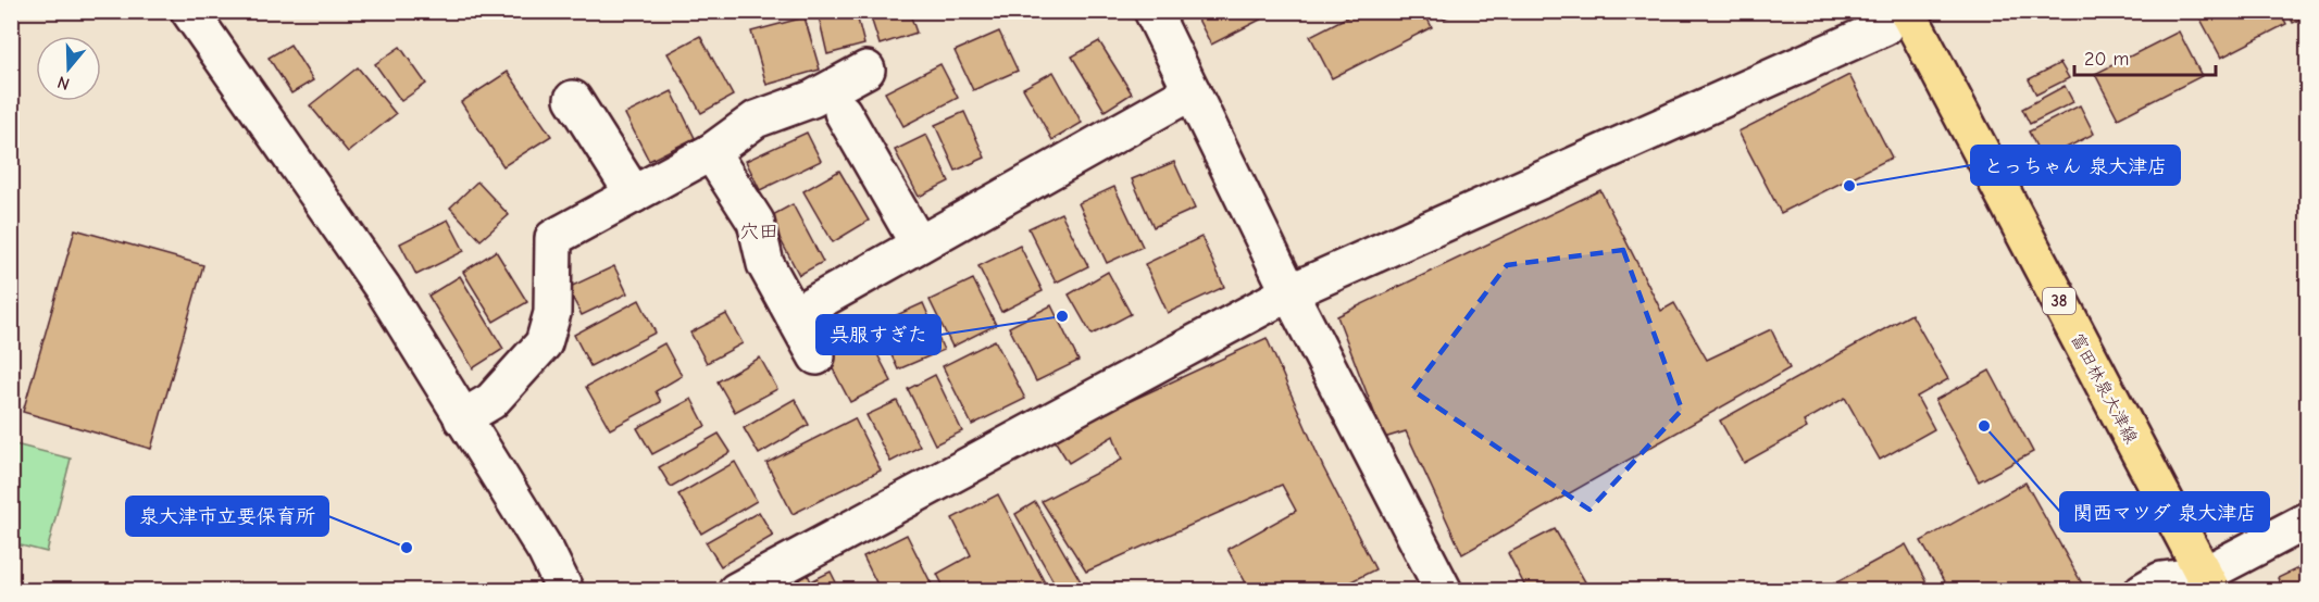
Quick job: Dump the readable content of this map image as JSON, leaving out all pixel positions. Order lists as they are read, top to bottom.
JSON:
{
  "streets": {
    "main road": ["38", "富田林泉大津線"]
  },
  "districts": ["穴田"],
  "places": [
    "とっちゃん 泉大津店",
    "呉服すぎた",
    "関西マツダ 泉大津店",
    "泉大津市立要保育所"
  ],
  "scale_bar": "20 m",
  "north": "bottom"
}
